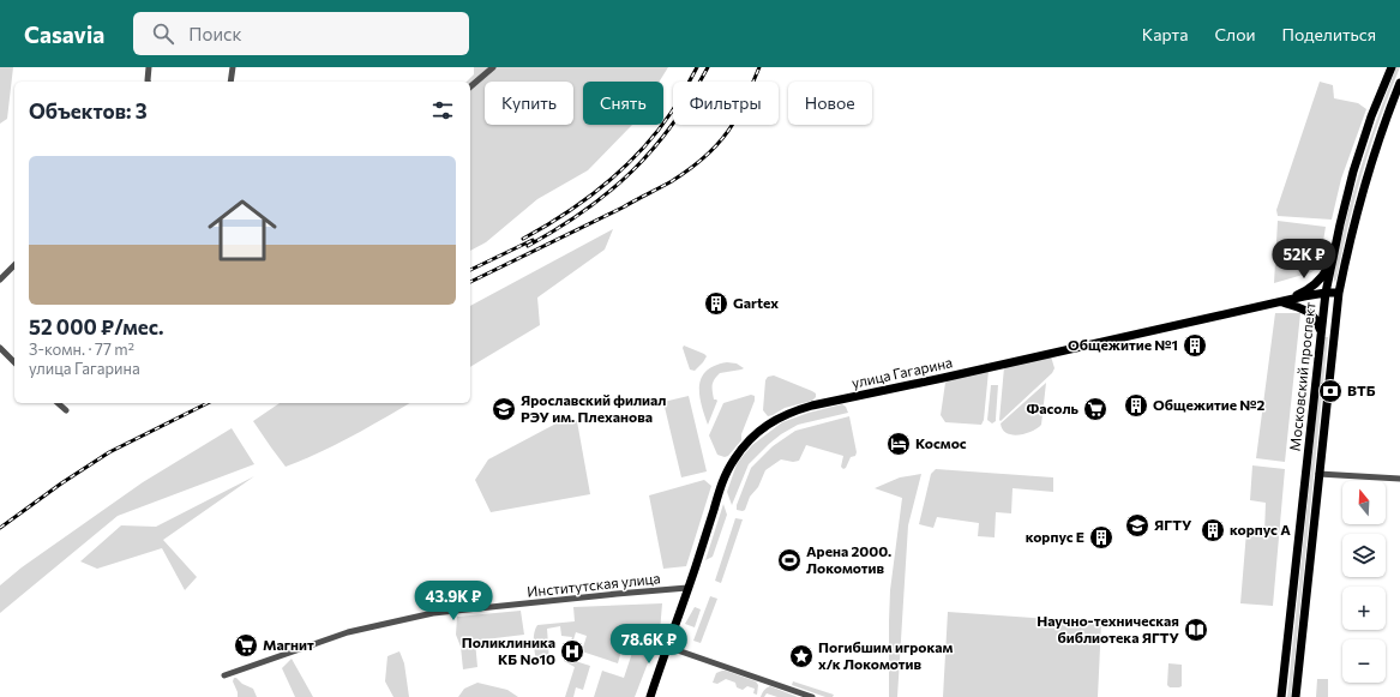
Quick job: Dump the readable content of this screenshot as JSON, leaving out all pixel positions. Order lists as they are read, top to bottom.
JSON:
{
  "streets": {
    "main road": ["улица Гагарина", "Московский проспект"],
    "street": ["Институтская улица"]
  },
  "crossings": [
    ["улица Гагарина", "Московский проспект"],
    ["улица Гагарина", "Институтская улица"]
  ],
  "places": {
    "building": [
      "Gartex",
      "Общежитие №1",
      "Общежитие №2",
      "корпус А",
      "корпус Е"
    ],
    "bank": ["ВТБ"],
    "school or university": ["Ярославский филиал РЭУ им. Плеханова", "ЯГТУ"],
    "supermarket": ["Фасоль", "Магнит"],
    "hotel": ["Космос"],
    "sports": ["Арена 2000. Локомотив"],
    "library": ["Научно-техническая библиотека ЯГТУ"],
    "hospital": ["Поликлиника КБ No10"],
    "place": ["Погибшим игрокам х/к Локомотив"]
  },
  "north": "top",
  "page": {
    "header": "Casavia",
    "search": "Поиск",
    "nav": ["Карта", "Слои", "Поделиться"],
    "chip": [
      "Купить",
      "Снять",
      "Фильтры",
      "Новое"
    ],
    "heading": "Объектов: 3",
    "list": [
      {
        "name": "52 000 ₽/мес.",
        "note": "3-комн. · 77 m² · улица Гагарина"
      }
    ],
    "price": ["52K ₽", "43.9K ₽", "78.6K ₽"],
    "map_buttons": ["+", "−"]
  }
}
